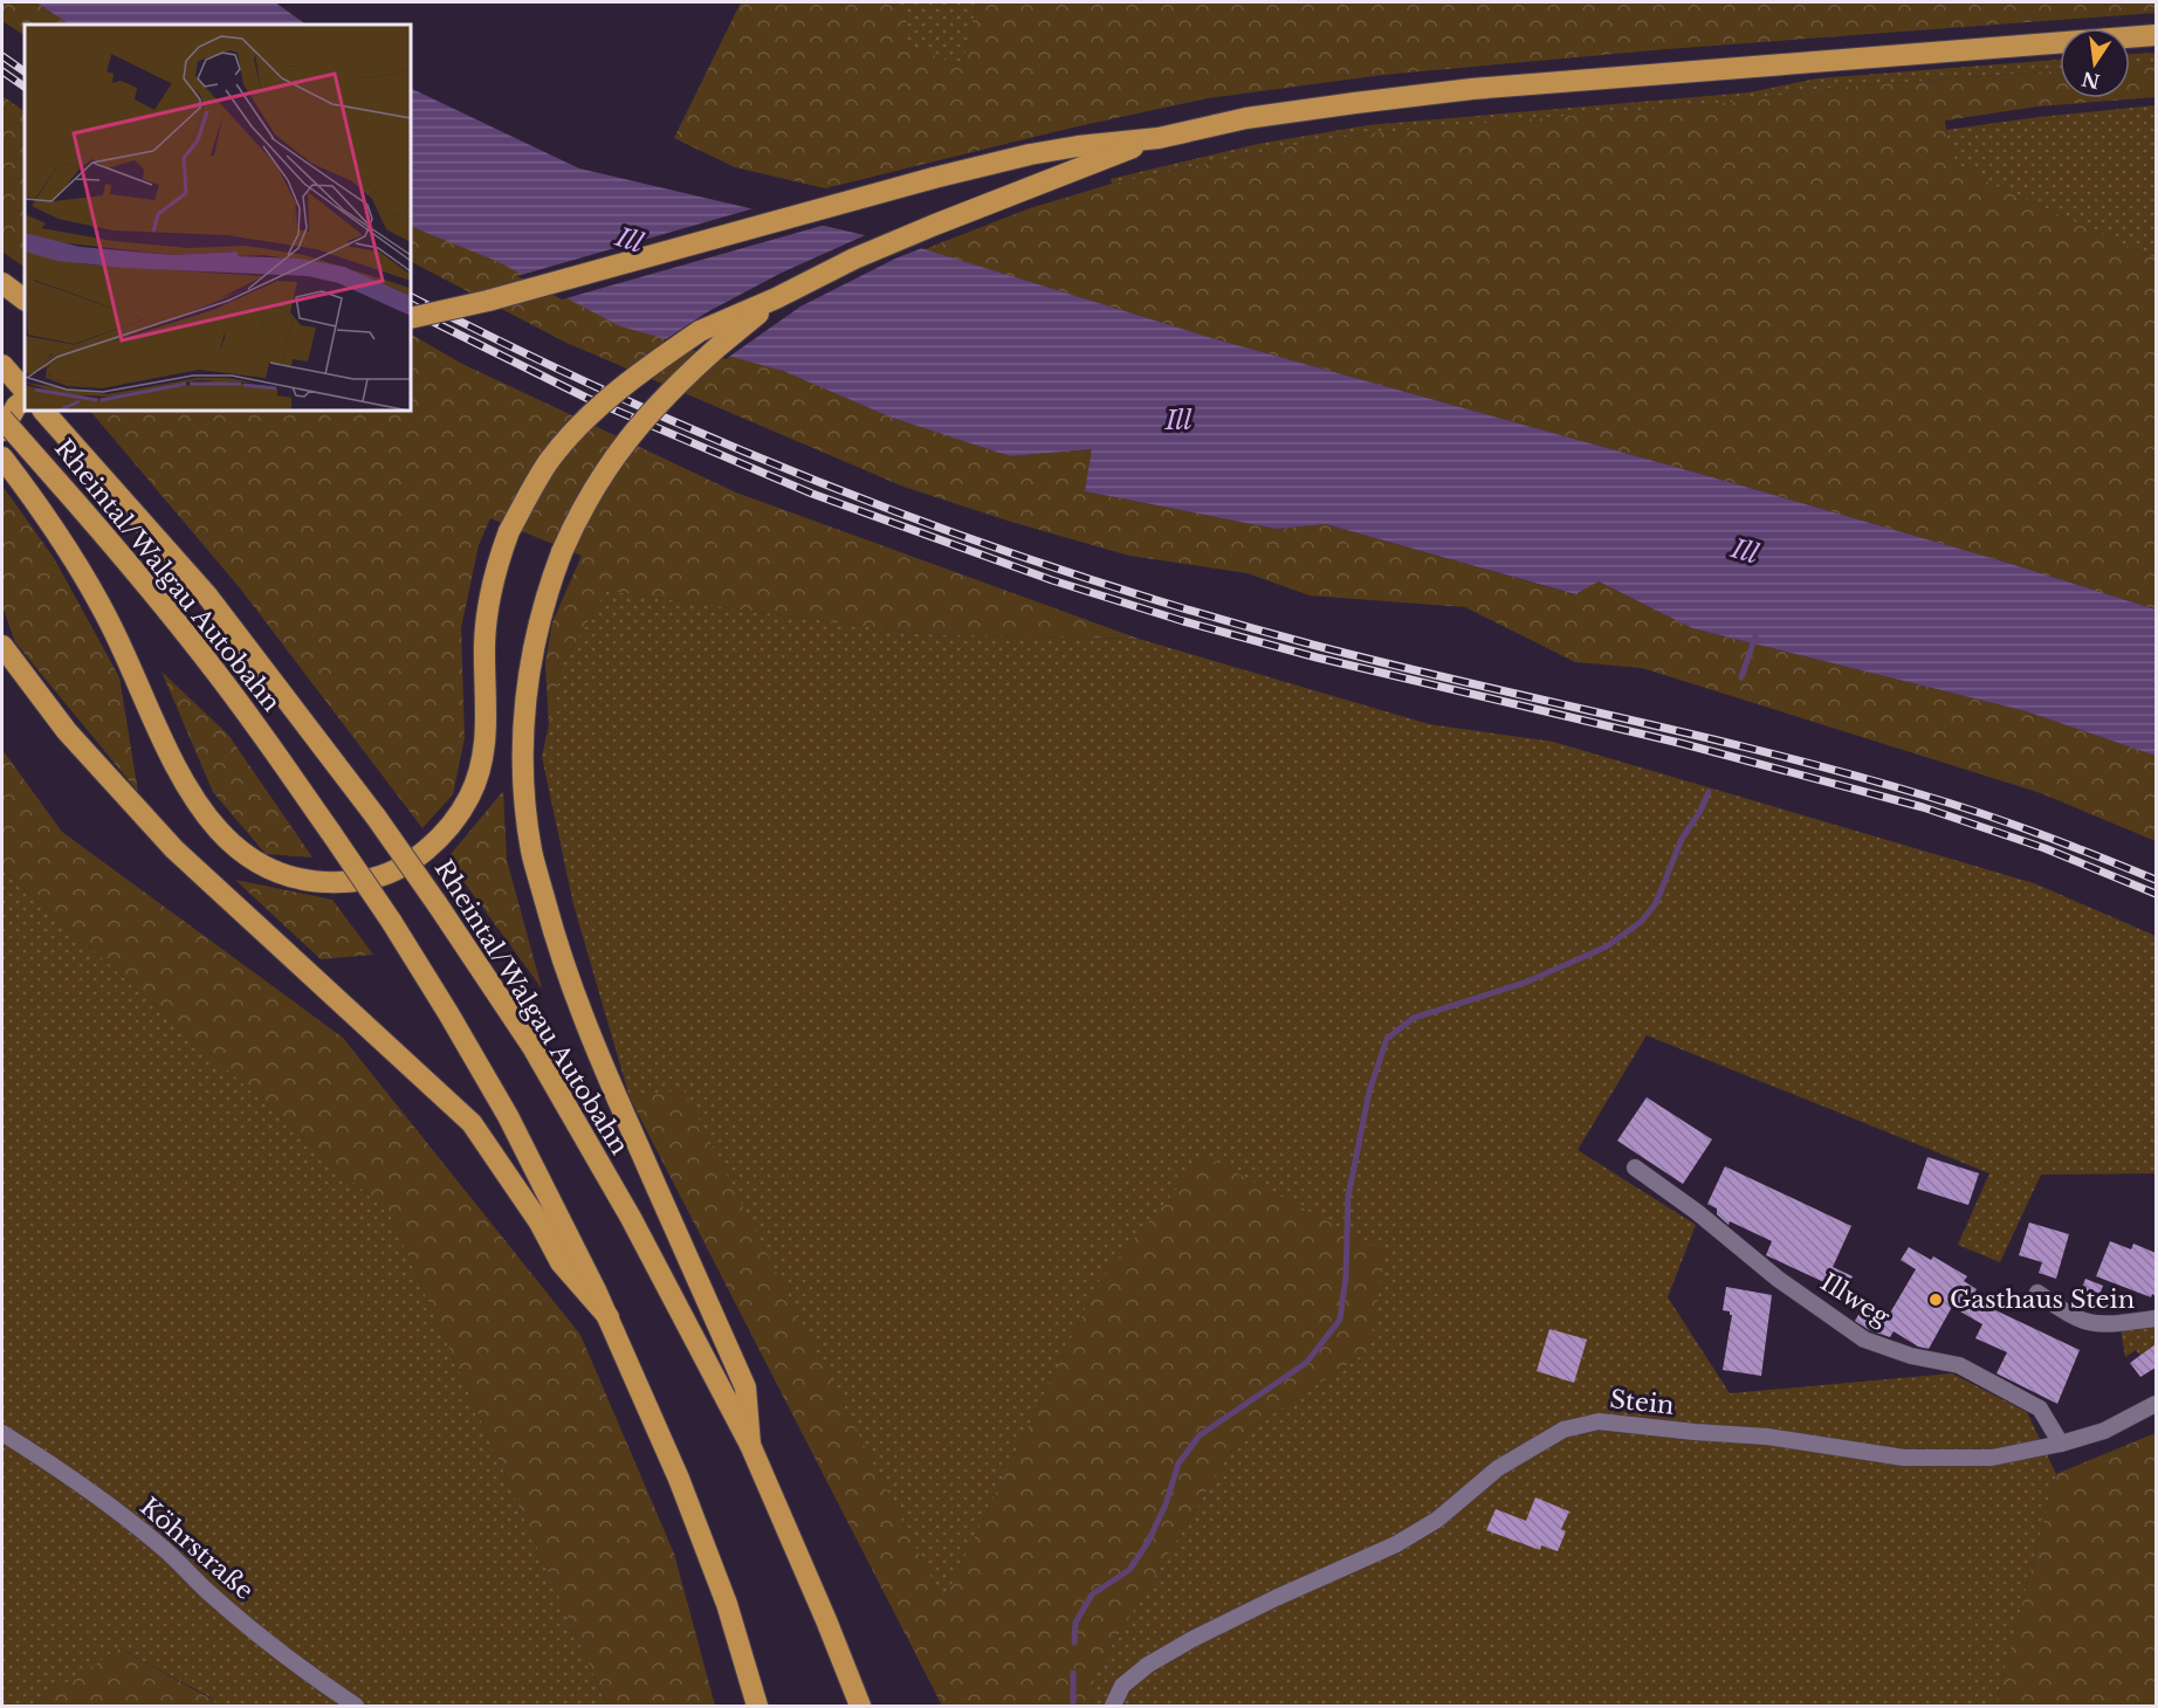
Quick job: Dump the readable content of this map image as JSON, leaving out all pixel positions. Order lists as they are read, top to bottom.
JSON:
{
  "streets": {
    "highway": ["Rheintal/Walgau Autobahn"],
    "street": ["Illweg", "Stein", "Köhrstraße"]
  },
  "crossings": [
    ["Illweg", "Stein"]
  ],
  "water": ["Ill"],
  "places": ["Gasthaus Stein"],
  "north": "bottom"
}
